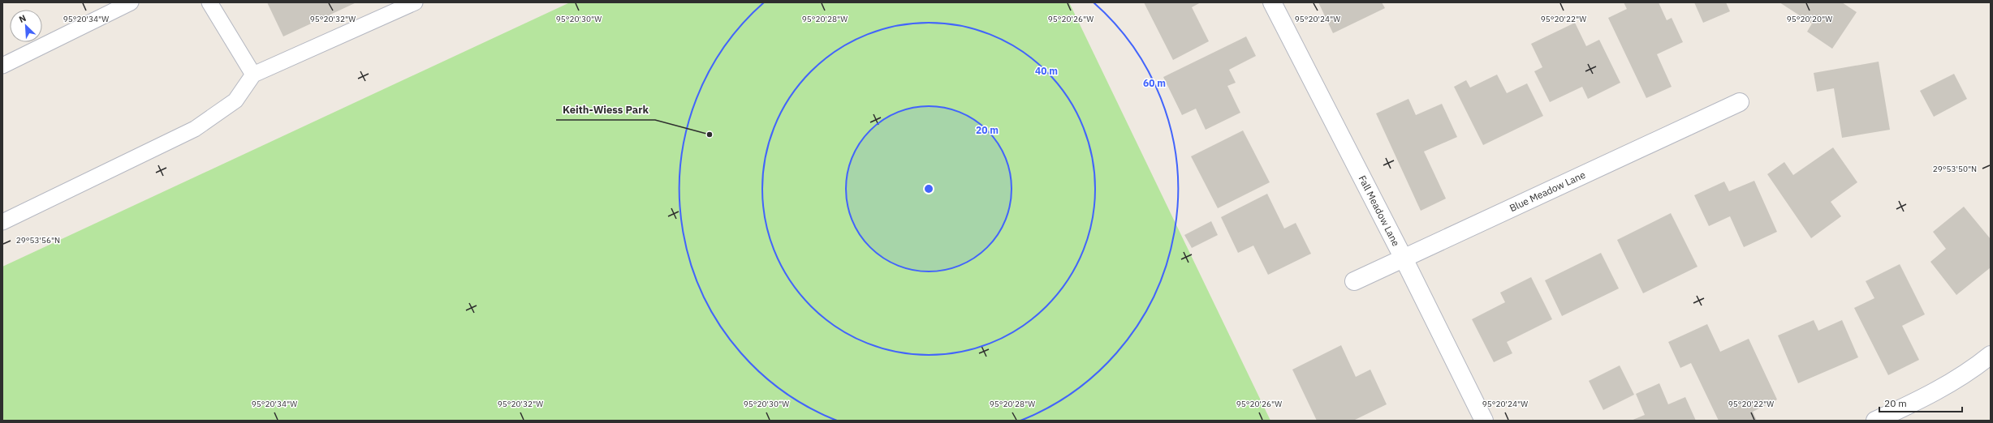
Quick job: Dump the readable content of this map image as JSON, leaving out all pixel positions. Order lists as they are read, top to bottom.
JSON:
{
  "streets": {
    "street": ["Blue Meadow Lane", "Fall Meadow Lane"]
  },
  "crossings": [
    ["Blue Meadow Lane", "Fall Meadow Lane"]
  ],
  "places": ["Keith-Wiess Park"],
  "scale_bar": "20 m",
  "north": "top left",
  "coordinates": [
    "95°20'22\"W",
    "95°20'34\"W",
    "95°20'32\"W",
    "95°20'30\"W",
    "95°20'28\"W",
    "95°20'26\"W",
    "95°20'24\"W",
    "95°20'20\"W",
    "29°53'50\"N",
    "29°53'56\"N"
  ],
  "rings": ["40 m", "60 m", "20 m"]
}
